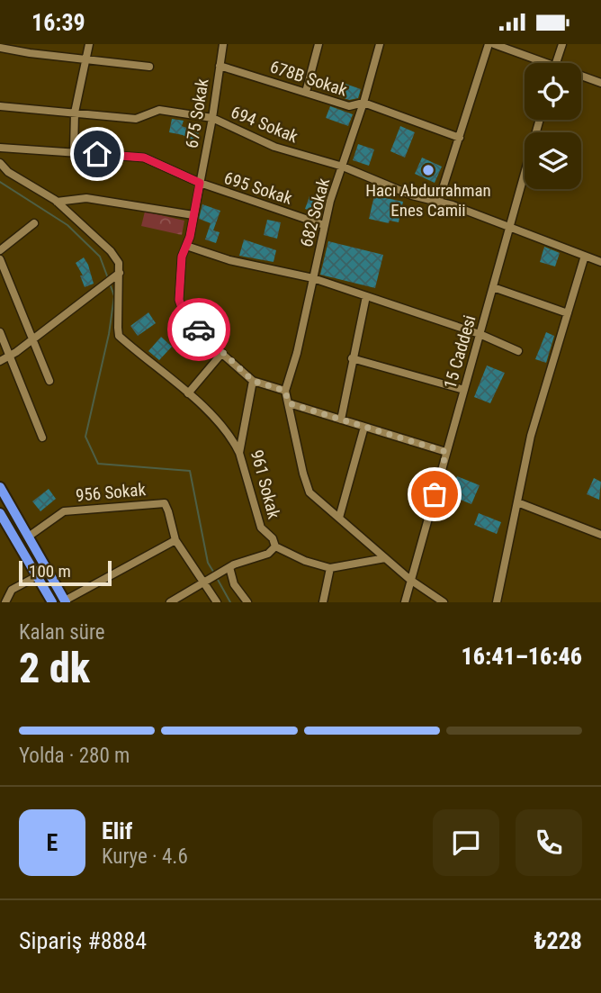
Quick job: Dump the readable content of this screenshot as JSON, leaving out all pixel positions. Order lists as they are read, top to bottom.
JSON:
{
  "streets": {
    "street": [
      "678B Sokak",
      "675 Sokak",
      "694 Sokak",
      "695 Sokak",
      "682 Sokak",
      "15 Caddesi",
      "961 Sokak",
      "956 Sokak"
    ]
  },
  "crossings": [
    ["678B Sokak", "675 Sokak"],
    ["678B Sokak", "682 Sokak"],
    ["675 Sokak", "694 Sokak"],
    ["675 Sokak", "695 Sokak"],
    ["675 Sokak", "961 Sokak"],
    ["694 Sokak", "682 Sokak"],
    ["694 Sokak", "15 Caddesi"],
    ["695 Sokak", "682 Sokak"]
  ],
  "places": ["Hacı Abdurrahman Enes Camii"],
  "scale_bar": "100 m",
  "page": {
    "status": "16:39",
    "scale": "100 m",
    "heading": ["2 dk", "Kalan süre", "16:41–16:46"],
    "panel": [
      "Elif",
      "Kurye · 4.6",
      "Sipariş #8884",
      "₺228"
    ],
    "bar": "Yolda · 280 m",
    "round": "E"
  }
}
